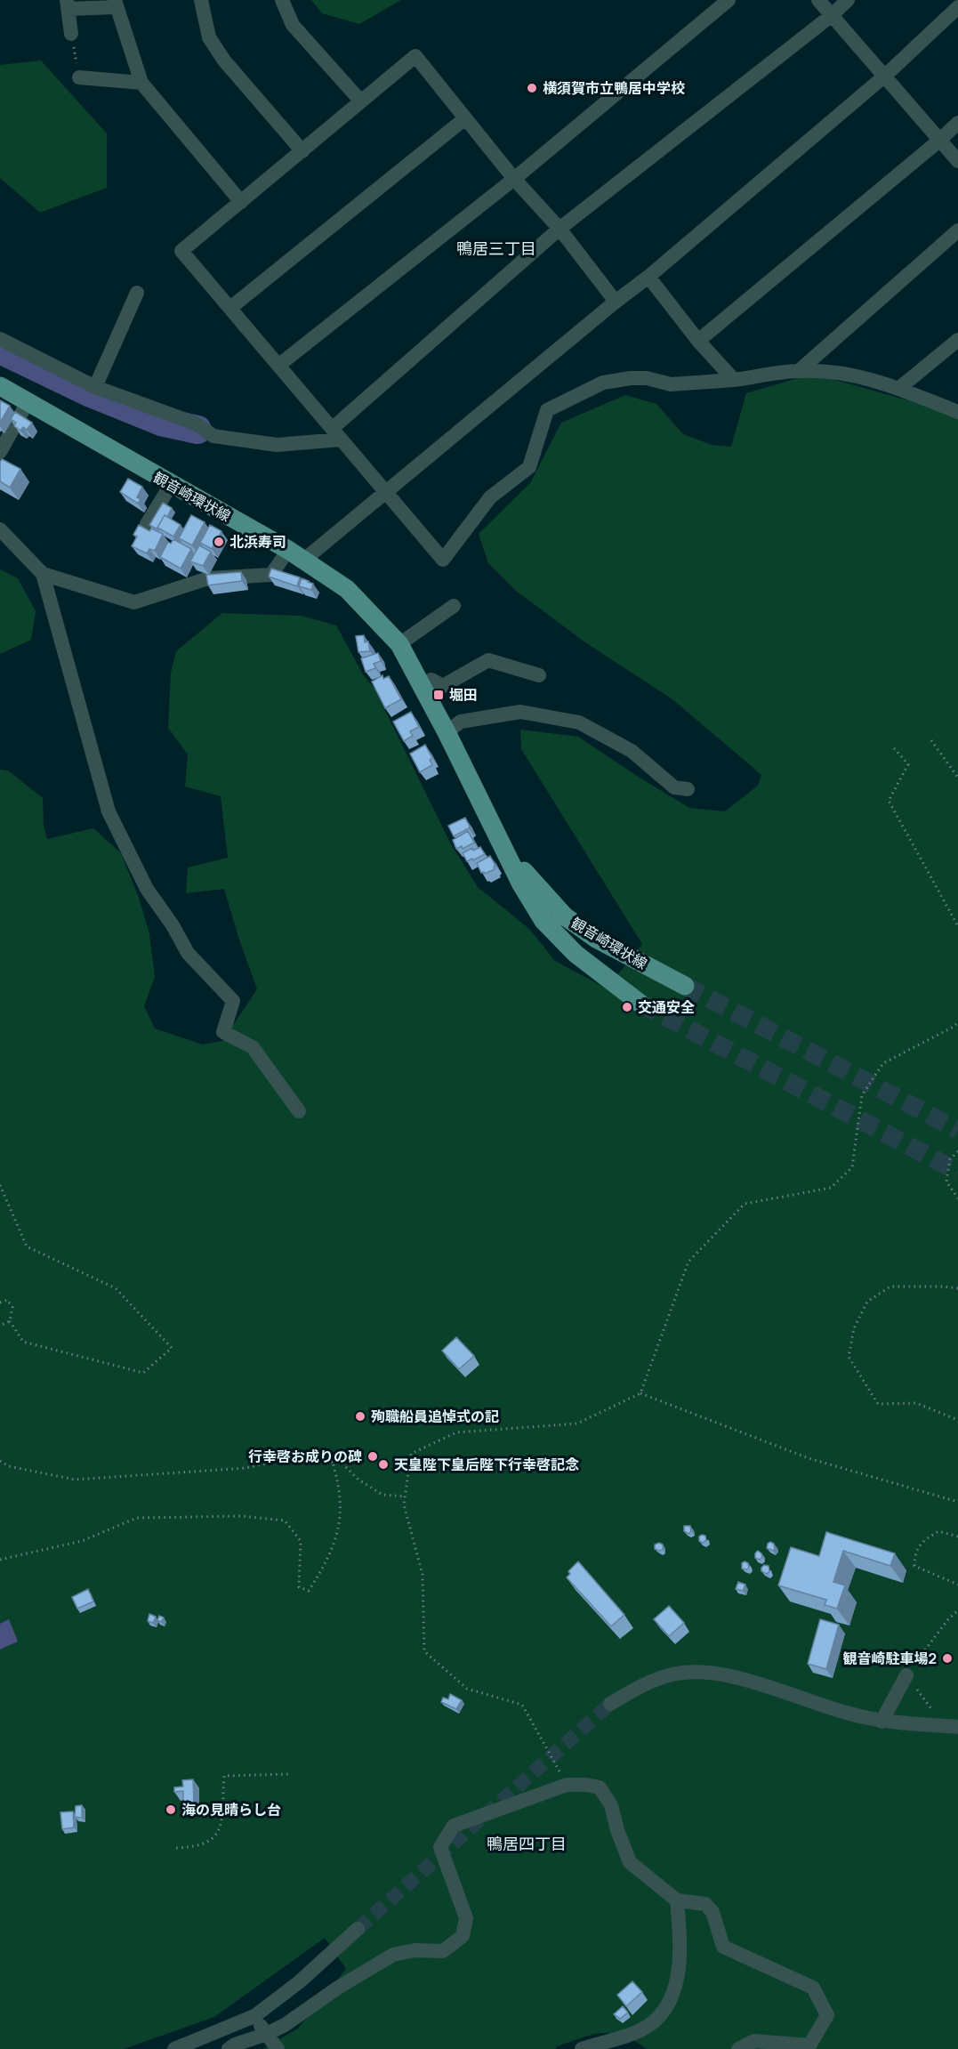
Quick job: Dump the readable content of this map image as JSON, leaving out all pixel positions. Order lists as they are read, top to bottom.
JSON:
{
  "streets": {
    "main road": ["観音崎環状線"]
  },
  "districts": ["鴨居三丁目", "鴨居四丁目"],
  "places": {
    "other": [
      "横須賀市立鴨居中学校",
      "北浜寿司",
      "交通安全",
      "殉職船員追悼式の記",
      "行幸啓お成りの碑",
      "天皇陛下皇后陛下行幸啓記念",
      "観音崎駐車場2",
      "海の見晴らし台"
    ],
    "transit": ["堀田"]
  }
}
